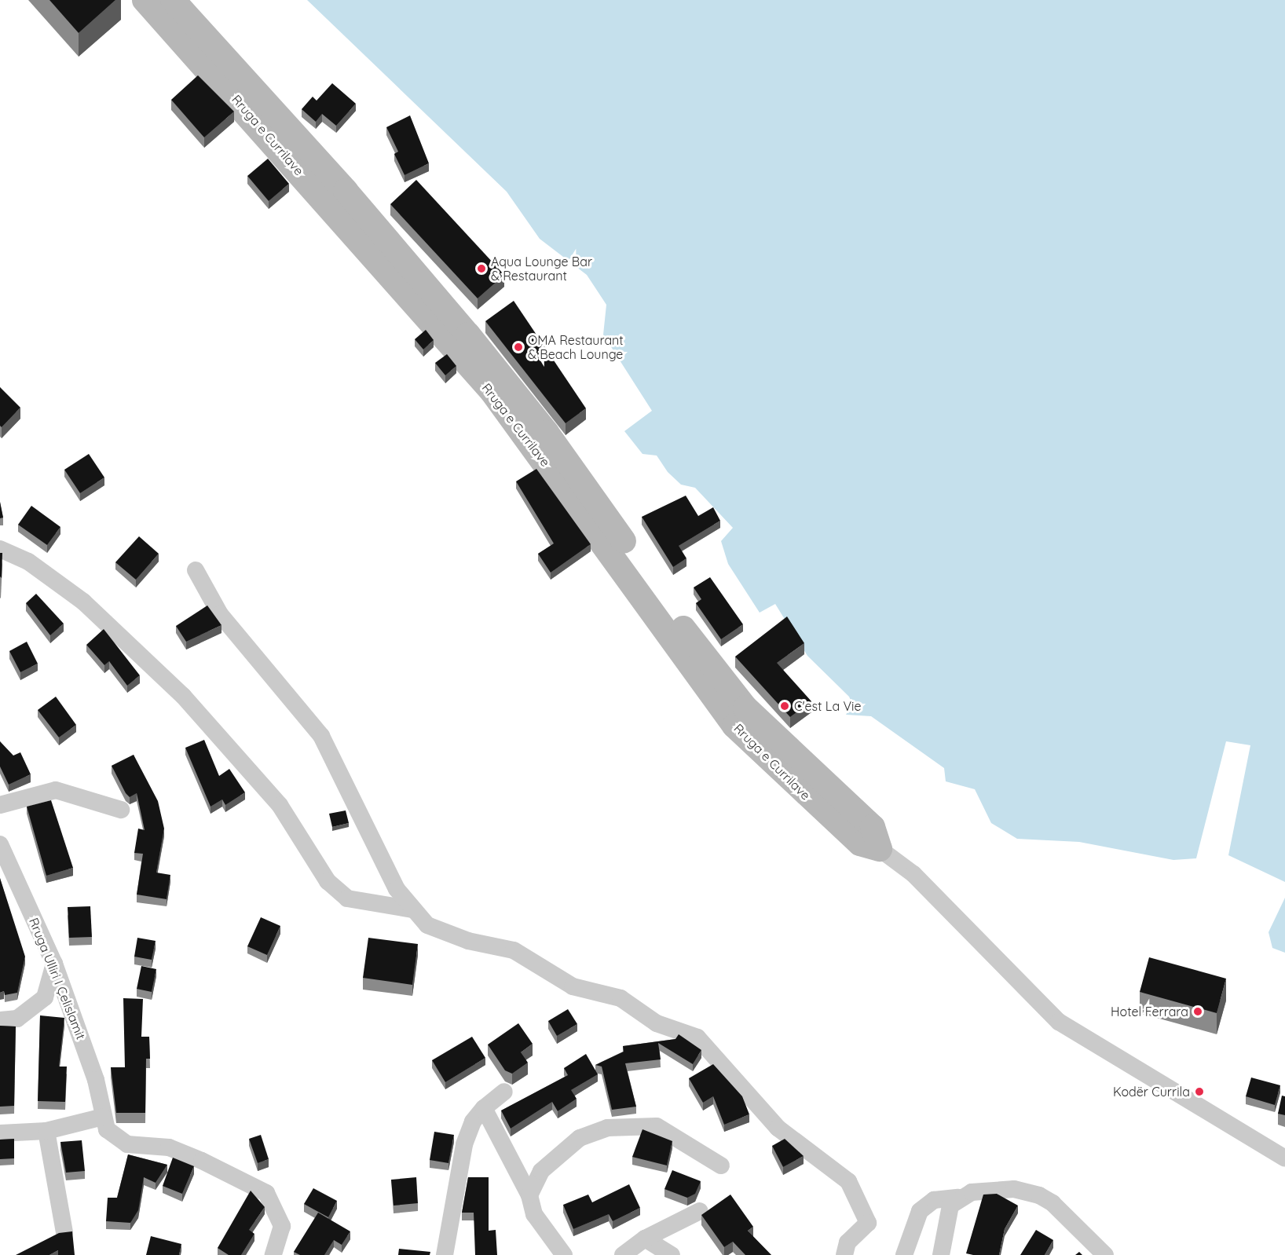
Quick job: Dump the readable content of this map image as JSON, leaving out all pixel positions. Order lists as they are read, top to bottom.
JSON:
{
  "streets": {
    "main road": ["Rruga e Currilave"],
    "street": ["Rruga Ulliri I Çelislamit"]
  },
  "places": [
    "Aqua Lounge Bar & Restaurant",
    "OMA Restaurant & Beach Lounge",
    "C'est La Vie",
    "Hotel Ferrara",
    "Kodër Currila"
  ]
}
